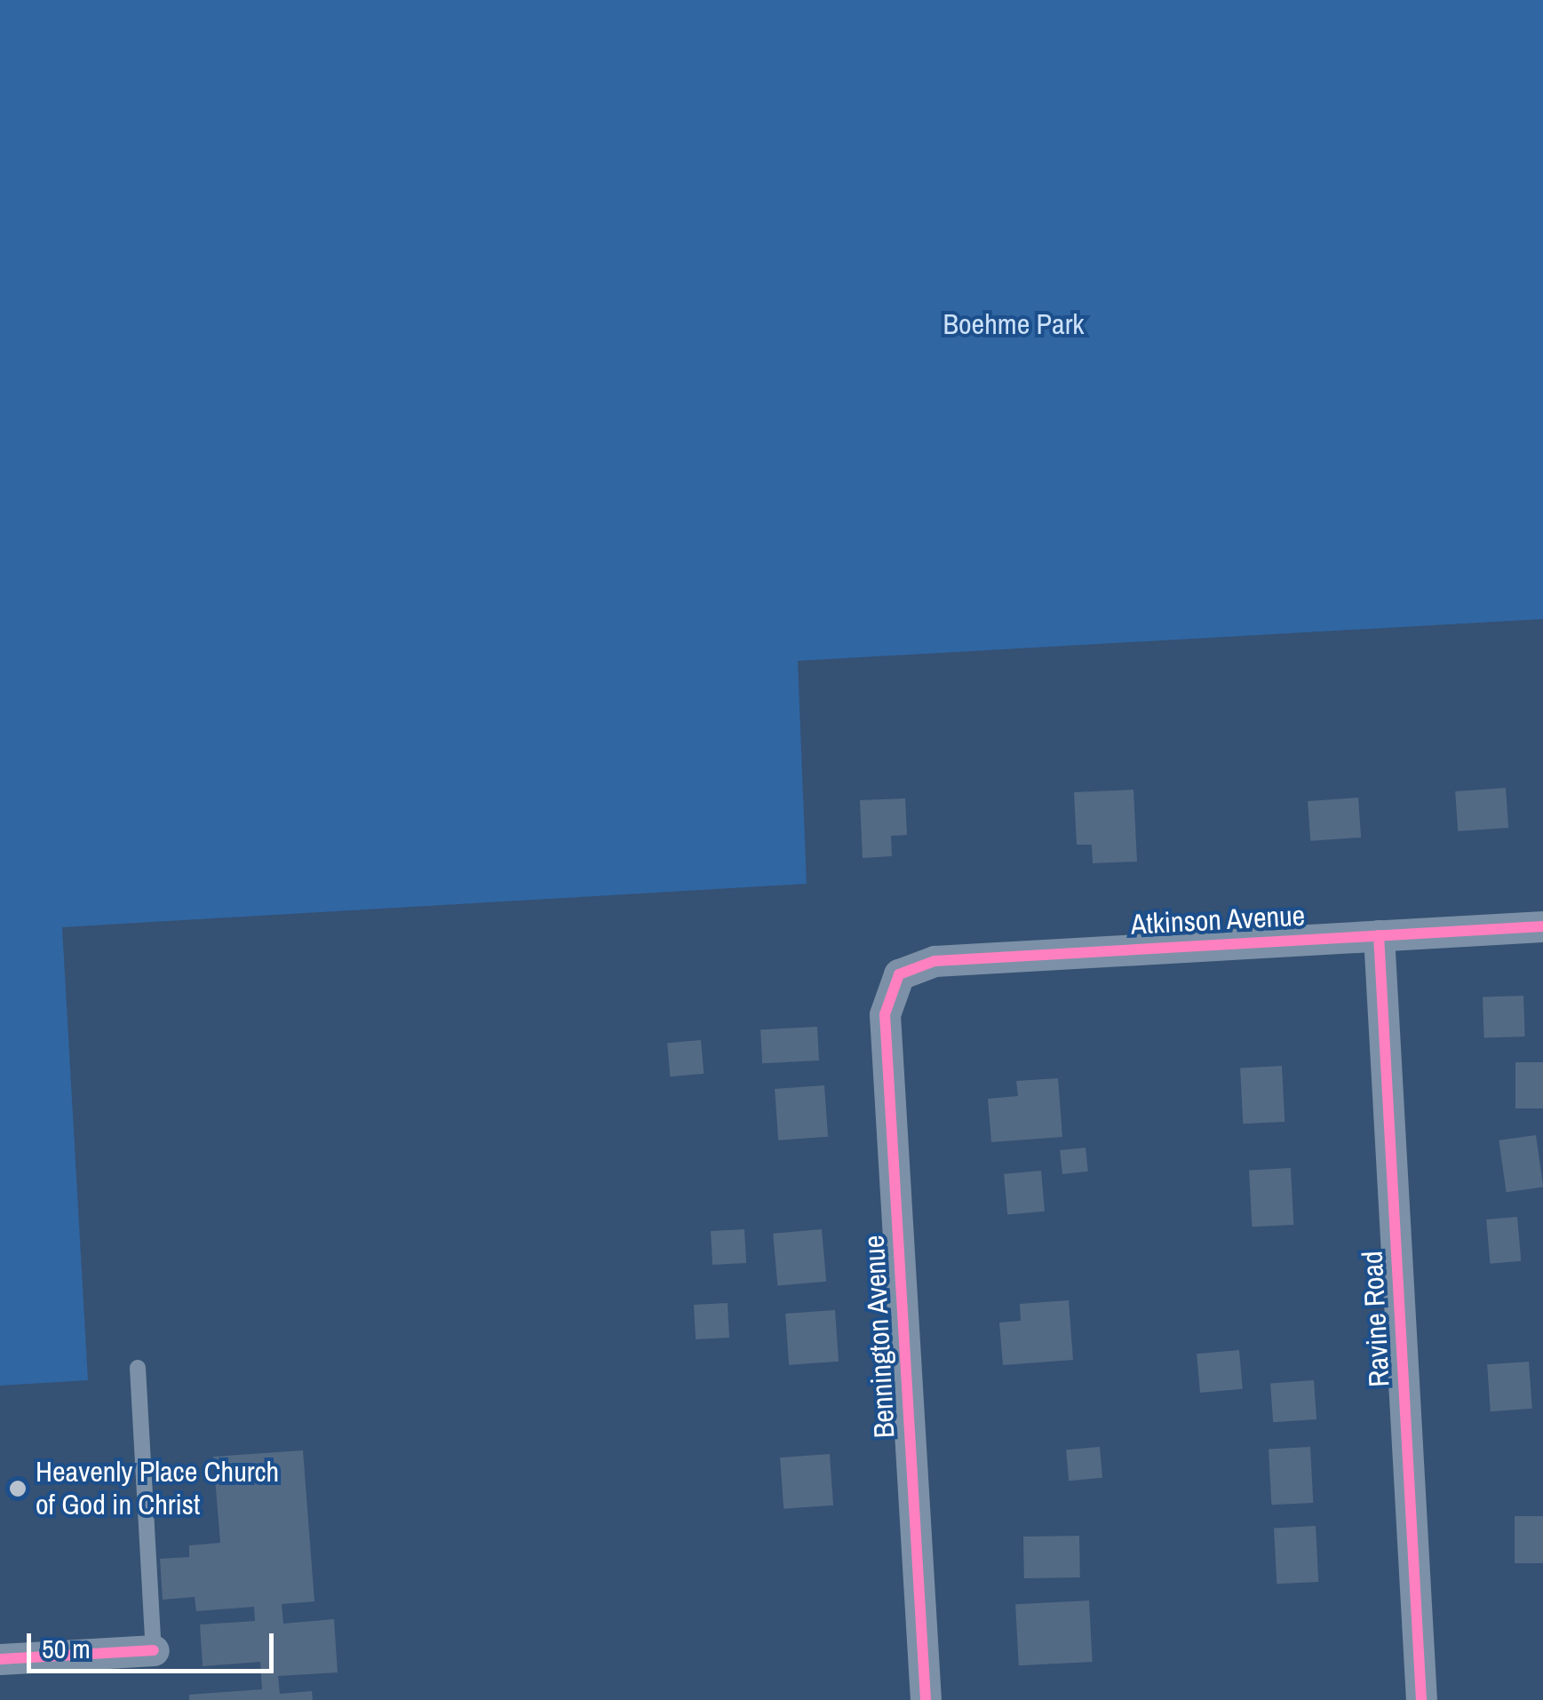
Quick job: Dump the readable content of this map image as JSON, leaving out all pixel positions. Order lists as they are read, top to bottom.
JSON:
{
  "streets": {
    "street": ["Atkinson Avenue", "Ravine Road", "Bennington Avenue"]
  },
  "crossings": [
    ["Atkinson Avenue", "Ravine Road"],
    ["Atkinson Avenue", "Bennington Avenue"]
  ],
  "parks": ["Boehme Park"],
  "places": ["Heavenly Place Church of God in Christ"],
  "scale_bar": "50 m"
}
